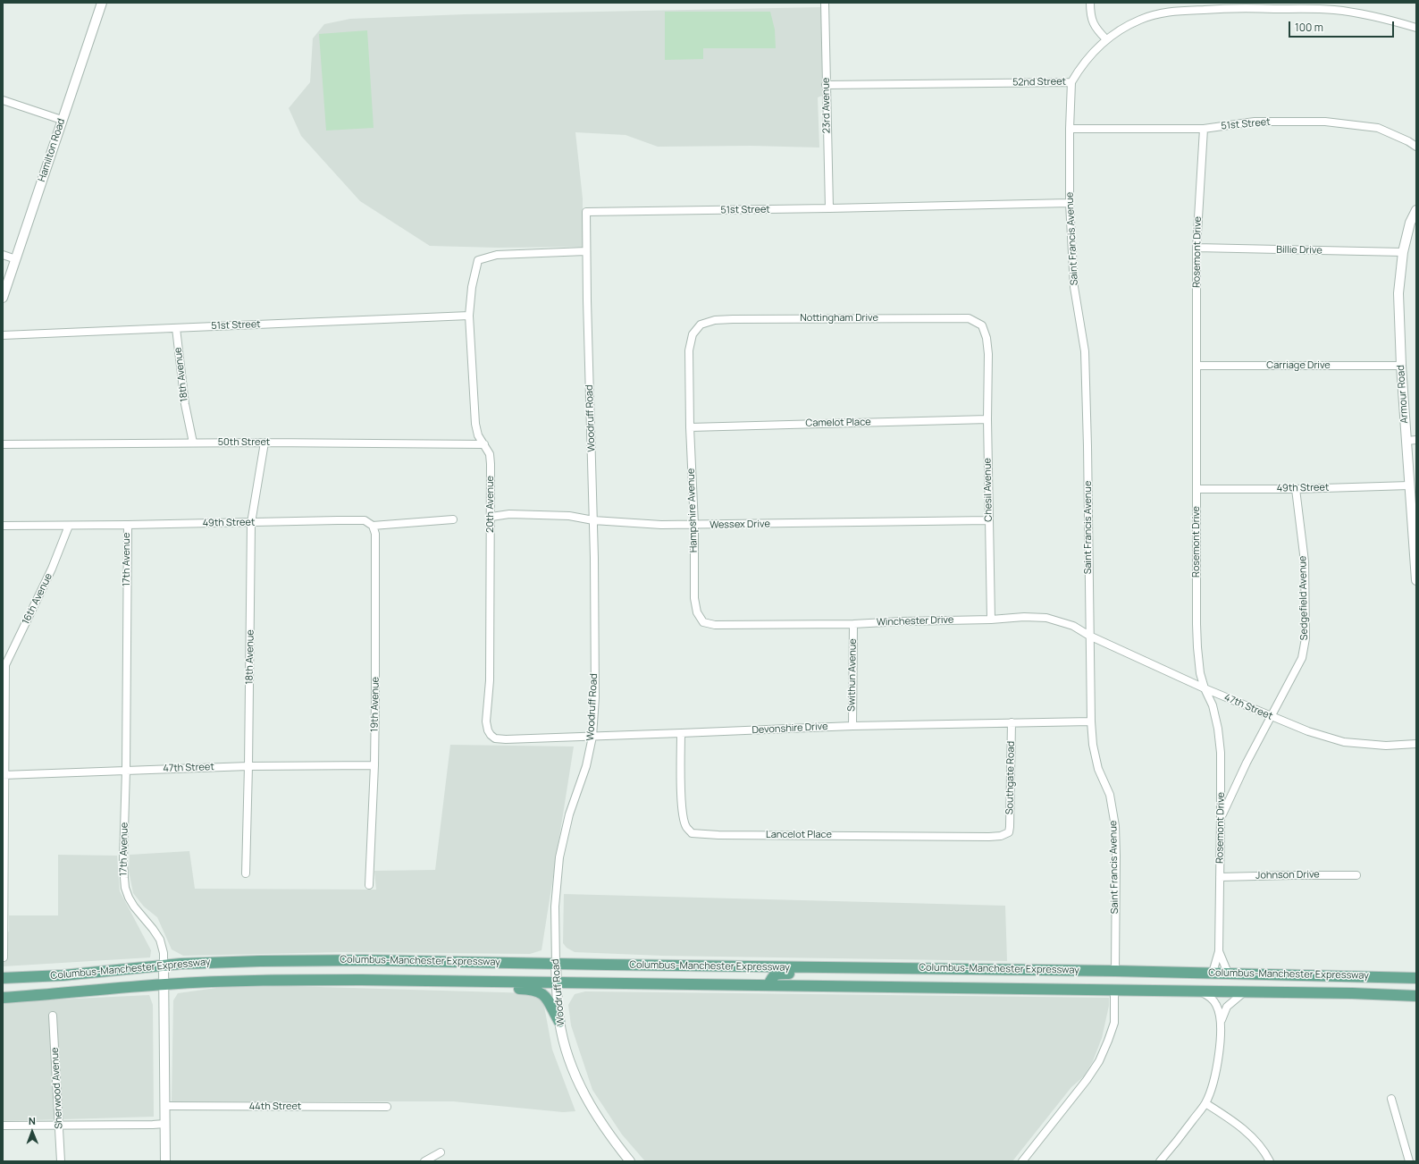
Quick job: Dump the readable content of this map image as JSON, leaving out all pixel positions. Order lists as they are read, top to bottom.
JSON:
{
  "streets": {
    "main road": ["Columbus-Manchester Expressway"],
    "street": [
      "52nd Street",
      "23rd Avenue",
      "51st Street",
      "Hamilton Road",
      "Saint Francis Avenue",
      "Billie Drive",
      "Rosemont Drive",
      "Nottingham Drive",
      "Carriage Drive",
      "18th Avenue",
      "Armour Road",
      "Woodruff Road",
      "Camelot Place",
      "50th Street",
      "49th Street",
      "Chesil Avenue",
      "20th Avenue",
      "Hampshire Avenue",
      "Wessex Drive",
      "17th Avenue",
      "Sedgefield Avenue",
      "16th Avenue",
      "Winchester Drive",
      "Swithun Avenue",
      "19th Avenue",
      "47th Street",
      "Devonshire Drive",
      "Southgate Road",
      "Lancelot Place",
      "Johnson Drive",
      "Sherwood Avenue",
      "44th Street"
    ]
  },
  "crossings": [
    ["52nd Street", "23rd Avenue"],
    ["52nd Street", "Saint Francis Avenue"],
    ["23rd Avenue", "51st Street"],
    ["51st Street", "Saint Francis Avenue"],
    ["51st Street", "Rosemont Drive"],
    ["51st Street", "18th Avenue"],
    ["51st Street", "Woodruff Road"],
    ["51st Street", "20th Avenue"],
    ["Saint Francis Avenue", "Winchester Drive"],
    ["Saint Francis Avenue", "47th Street"],
    ["Saint Francis Avenue", "Devonshire Drive"],
    ["Saint Francis Avenue", "Columbus-Manchester Expressway"],
    ["Billie Drive", "Rosemont Drive"],
    ["Billie Drive", "Armour Road"],
    ["Rosemont Drive", "Carriage Drive"],
    ["Rosemont Drive", "49th Street"],
    ["Rosemont Drive", "Sedgefield Avenue"],
    ["Rosemont Drive", "47th Street"],
    ["Rosemont Drive", "Johnson Drive"],
    ["Rosemont Drive", "Columbus-Manchester Expressway"],
    ["Nottingham Drive", "Chesil Avenue"],
    ["Nottingham Drive", "Hampshire Avenue"],
    ["Carriage Drive", "Armour Road"],
    ["18th Avenue", "50th Street"],
    ["18th Avenue", "49th Street"],
    ["18th Avenue", "47th Street"],
    ["Armour Road", "49th Street"],
    ["Woodruff Road", "20th Avenue"],
    ["Woodruff Road", "Wessex Drive"],
    ["Woodruff Road", "Devonshire Drive"],
    ["Woodruff Road", "Columbus-Manchester Expressway"],
    ["Camelot Place", "Chesil Avenue"],
    ["Camelot Place", "Hampshire Avenue"],
    ["50th Street", "20th Avenue"],
    ["49th Street", "17th Avenue"],
    ["49th Street", "Sedgefield Avenue"],
    ["49th Street", "16th Avenue"],
    ["49th Street", "19th Avenue"],
    ["Chesil Avenue", "Wessex Drive"],
    ["Chesil Avenue", "Winchester Drive"],
    ["20th Avenue", "Wessex Drive"],
    ["20th Avenue", "Devonshire Drive"],
    ["Hampshire Avenue", "Wessex Drive"],
    ["Hampshire Avenue", "Winchester Drive"],
    ["17th Avenue", "47th Street"],
    ["17th Avenue", "Columbus-Manchester Expressway"],
    ["17th Avenue", "44th Street"],
    ["Sedgefield Avenue", "47th Street"],
    ["Winchester Drive", "Swithun Avenue"],
    ["Winchester Drive", "47th Street"],
    ["Swithun Avenue", "Devonshire Drive"],
    ["19th Avenue", "47th Street"],
    ["Devonshire Drive", "Southgate Road"],
    ["Devonshire Drive", "Lancelot Place"],
    ["Southgate Road", "Lancelot Place"]
  ],
  "scale_bar": "100 m",
  "north": "top"
}
